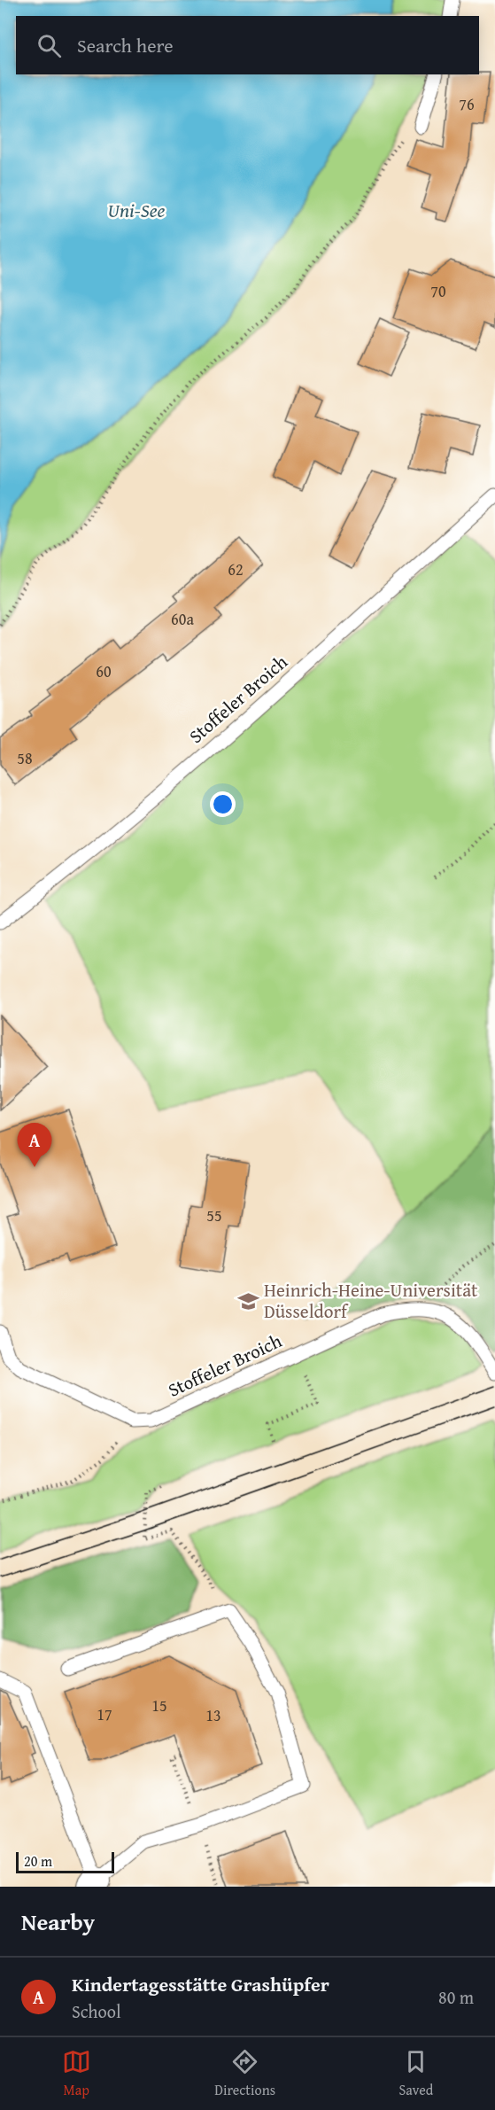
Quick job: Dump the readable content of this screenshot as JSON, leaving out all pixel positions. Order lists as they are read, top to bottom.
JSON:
{
  "streets": {
    "lane": ["Stoffeler Broich"]
  },
  "water": ["Uni-See"],
  "places": {
    "school or university": ["Heinrich-Heine-Universität Düsseldorf"]
  },
  "house_numbers": [
    "76",
    "70",
    "62",
    "60a",
    "60",
    "58",
    "55",
    "15",
    "17",
    "13"
  ],
  "scale_bar": "20 m",
  "page": {
    "search": "Search here",
    "pins": "A",
    "scale": "20 m",
    "heading": "Nearby",
    "list": [
      {
        "mark": "A",
        "name": "Kindertagesstätte Grashüpfer",
        "note": "School",
        "value": "80 m"
      }
    ],
    "nav": ["Map", "Directions", "Saved"]
  }
}
